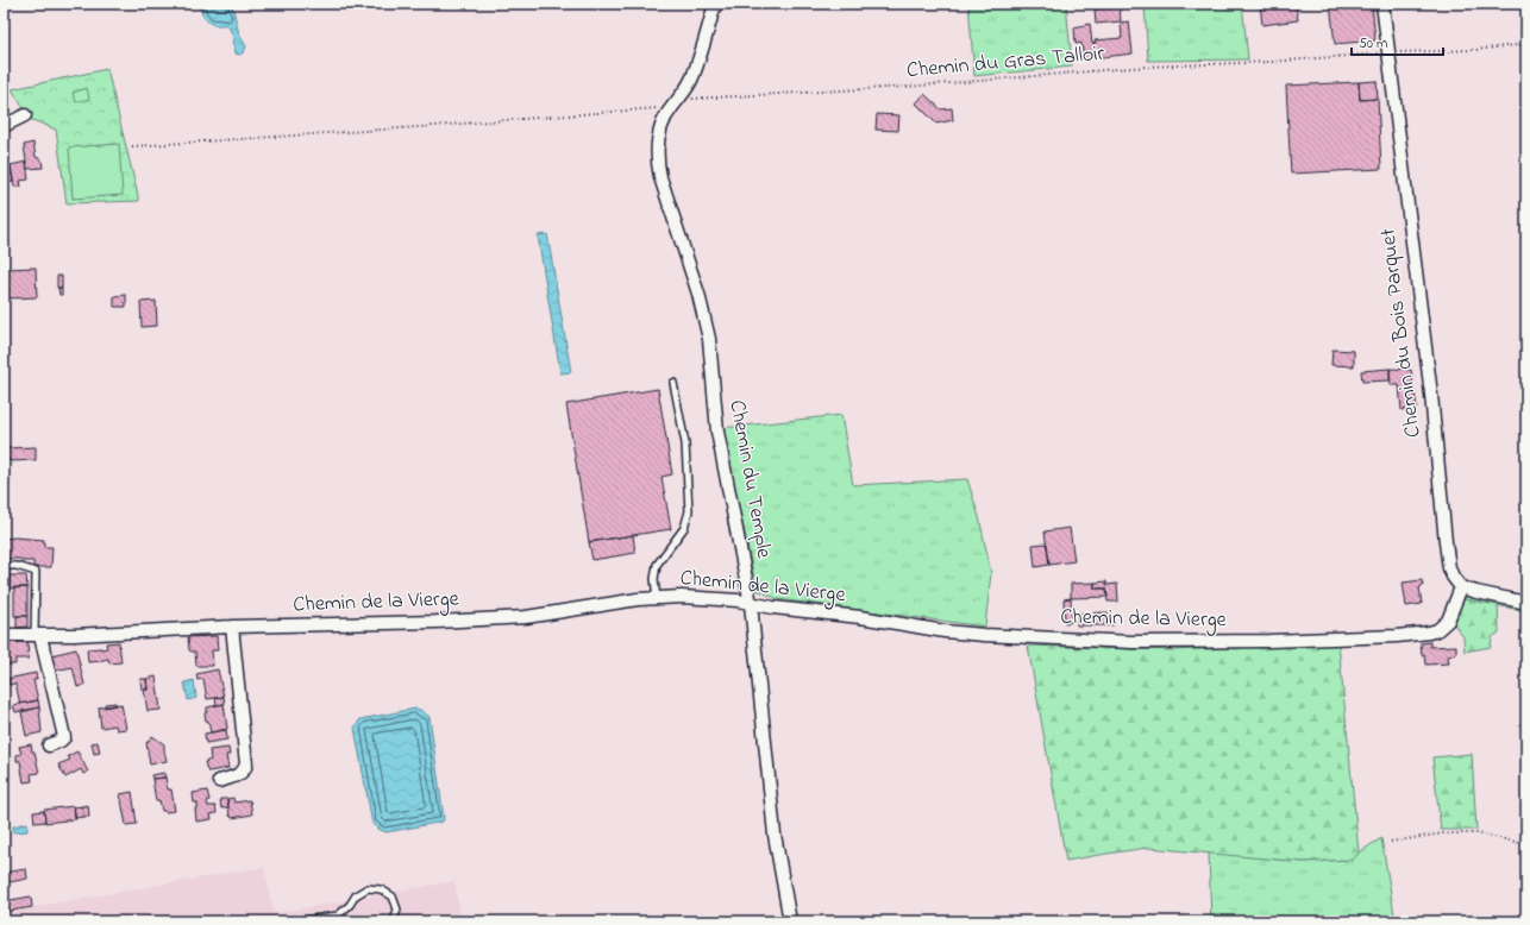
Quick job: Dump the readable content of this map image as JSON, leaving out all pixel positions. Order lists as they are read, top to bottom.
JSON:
{
  "streets": {
    "street": ["Chemin du Bois Parquet", "Chemin du Temple", "Chemin de la Vierge"],
    "path": ["Chemin du Gras Talloir"]
  },
  "crossings": [
    ["Chemin du Gras Talloir", "Chemin du Bois Parquet"],
    ["Chemin du Gras Talloir", "Chemin du Temple"],
    ["Chemin du Bois Parquet", "Chemin de la Vierge"],
    ["Chemin du Temple", "Chemin de la Vierge"]
  ],
  "scale_bar": "50 m"
}
